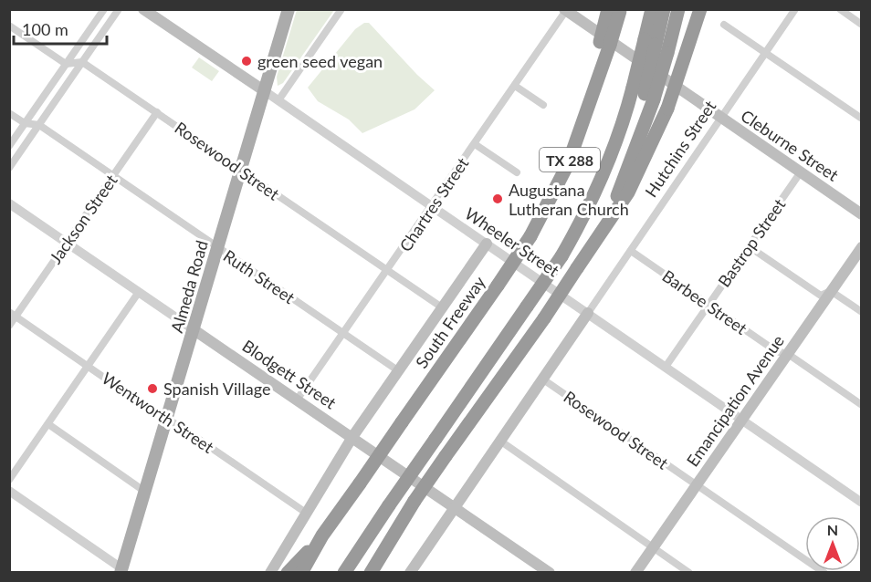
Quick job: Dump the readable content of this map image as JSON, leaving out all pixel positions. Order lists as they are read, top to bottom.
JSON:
{
  "streets": {
    "highway": ["TX 288", "South Freeway"],
    "main road": [
      "Cleburne Street",
      "Hutchins Street",
      "Wheeler Street",
      "Almeda Road",
      "Blodgett Street",
      "Emancipation Avenue"
    ],
    "street": [
      "Rosewood Street",
      "Chartres Street",
      "Jackson Street",
      "Bastrop Street",
      "Ruth Street",
      "Barbee Street",
      "Wentworth Street"
    ]
  },
  "crossings": [
    ["Cleburne Street", "Hutchins Street"],
    ["Cleburne Street", "Chartres Street"],
    ["Cleburne Street", "Bastrop Street"],
    ["Hutchins Street", "Rosewood Street"],
    ["Hutchins Street", "Wheeler Street"],
    ["Hutchins Street", "Barbee Street"],
    ["Hutchins Street", "Blodgett Street"],
    ["Rosewood Street", "Chartres Street"],
    ["Rosewood Street", "Jackson Street"],
    ["Rosewood Street", "Almeda Road"],
    ["Rosewood Street", "Emancipation Avenue"],
    ["Chartres Street", "Wheeler Street"],
    ["Chartres Street", "Ruth Street"],
    ["Chartres Street", "Blodgett Street"],
    ["Jackson Street", "Ruth Street"],
    ["Jackson Street", "Blodgett Street"],
    ["Jackson Street", "Wentworth Street"],
    ["Wheeler Street", "Bastrop Street"],
    ["Wheeler Street", "Almeda Road"],
    ["Wheeler Street", "Emancipation Avenue"],
    ["Bastrop Street", "Barbee Street"],
    ["Ruth Street", "Almeda Road"],
    ["Almeda Road", "Blodgett Street"],
    ["Almeda Road", "Wentworth Street"],
    ["Barbee Street", "Emancipation Avenue"]
  ],
  "places": ["green seed vegan", "Augustana Lutheran Church", "Spanish Village"],
  "scale_bar": "100 m",
  "north": "top"
}
